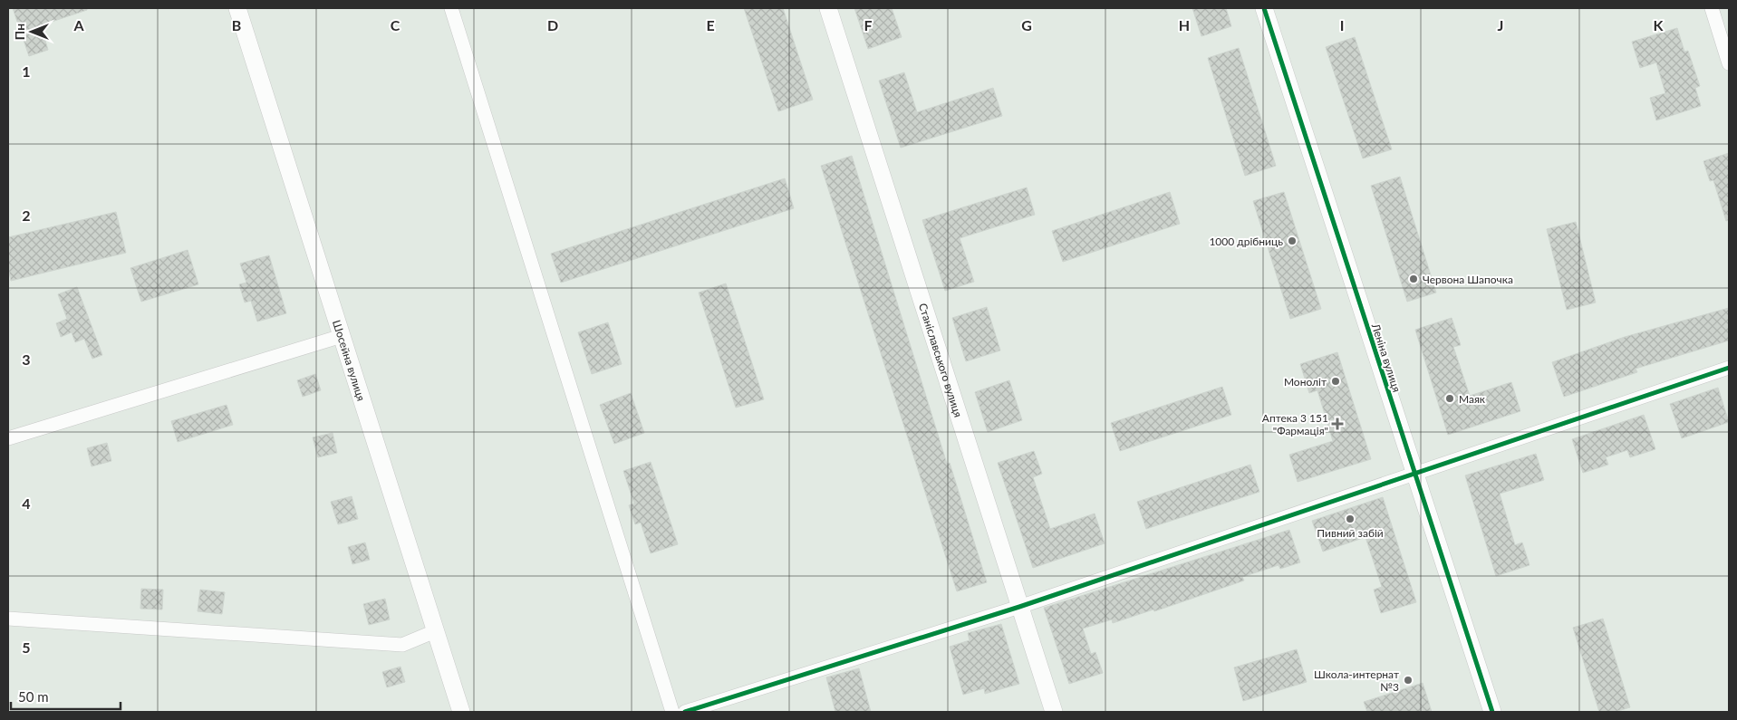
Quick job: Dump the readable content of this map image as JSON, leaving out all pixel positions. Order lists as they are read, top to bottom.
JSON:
{
  "streets": {
    "street": ["Леніна вулиця", "Шосейна вулиця", "Станіславського вулиця"]
  },
  "places": {
    "other": [
      "1000 дрібниць",
      "Червона Шапочка",
      "Моноліт",
      "Маяк",
      "Пивний забій",
      "Школа-интернат №3"
    ],
    "health": ["Аптека 3 151 \"Фармація\""]
  },
  "scale_bar": "50 m",
  "north": "left",
  "grid": {
    "columns": [
      "A",
      "B",
      "C",
      "D",
      "E",
      "F",
      "G",
      "H",
      "I",
      "J",
      "K"
    ],
    "rows": [
      "1",
      "2",
      "3",
      "4",
      "5"
    ]
  }
}
